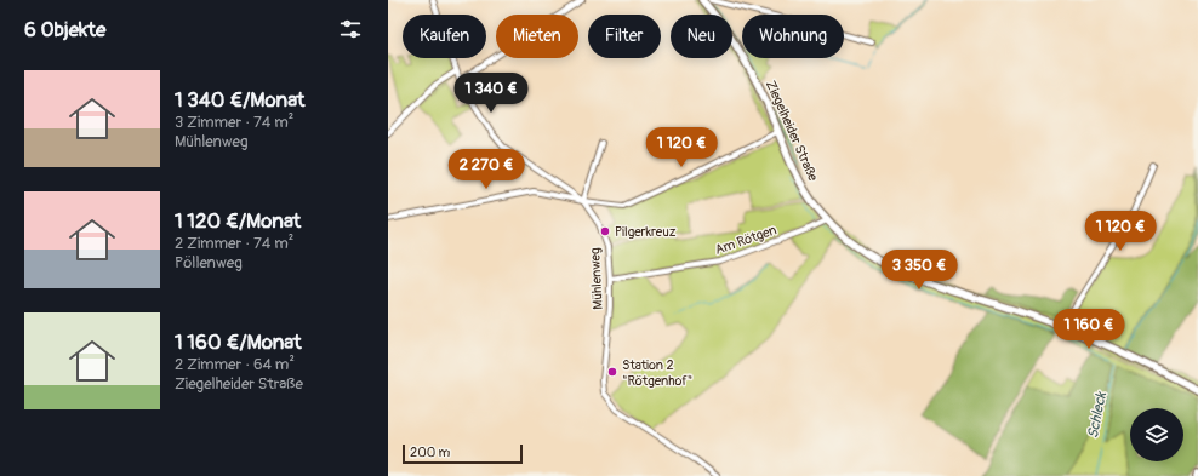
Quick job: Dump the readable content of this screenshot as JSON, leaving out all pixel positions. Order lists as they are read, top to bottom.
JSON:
{
  "streets": {
    "street": ["Ziegelheider Straße", "Am Rötgen", "Mühlenweg"]
  },
  "crossings": [
    ["Ziegelheider Straße", "Am Rötgen"],
    ["Am Rötgen", "Mühlenweg"]
  ],
  "water": ["Schleck"],
  "places": ["Pilgerkreuz", "Station 2 \"Rötgenhof\""],
  "scale_bar": "200 m",
  "page": {
    "heading": "6 Objekte",
    "chip": [
      "Kaufen",
      "Mieten",
      "Filter",
      "Neu",
      "Wohnung"
    ],
    "list": [
      {
        "name": "1 340 €/Monat",
        "note": "3 Zimmer · 74 m² · Mühlenweg"
      },
      {
        "name": "1 120 €/Monat",
        "note": "2 Zimmer · 74 m² · Pöllenweg"
      },
      {
        "name": "1 160 €/Monat",
        "note": "2 Zimmer · 64 m² · Ziegelheider Straße"
      }
    ],
    "price": [
      "1 340 €",
      "1 120 €",
      "2 270 €",
      "1 120 €",
      "3 350 €",
      "1 160 €"
    ],
    "scale": "200 m"
  }
}
